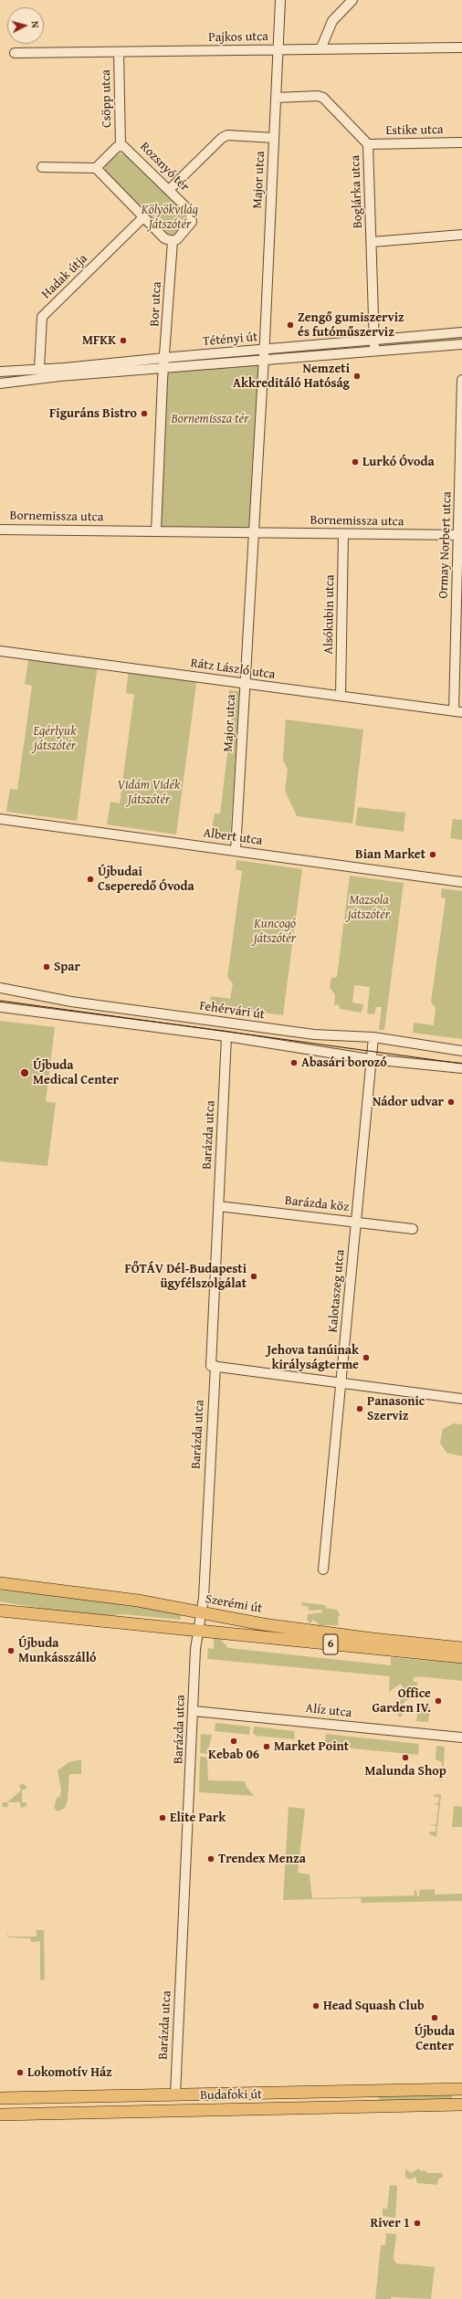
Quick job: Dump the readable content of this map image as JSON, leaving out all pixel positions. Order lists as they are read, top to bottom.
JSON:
{
  "streets": {
    "main road": ["Szerémi út", "6", "Budafoki út"],
    "street": [
      "Pajkos utca",
      "Csöpp utca",
      "Estike utca",
      "Rozsnyó tér",
      "Major utca",
      "Boglárka utca",
      "Hadak útja",
      "Bor utca",
      "Tétényi út",
      "Bornemissza utca",
      "Ormay Norbert utca",
      "Alsókubin utca",
      "Rátz László utca",
      "Albert utca",
      "Fehérvári út",
      "Barázda utca",
      "Barázda köz",
      "Kalotaszeg utca",
      "Alíz utca"
    ]
  },
  "crossings": [
    ["Pajkos utca", "Csöpp utca"],
    ["Pajkos utca", "Major utca"],
    ["Csöpp utca", "Rozsnyó tér"],
    ["Estike utca", "Boglárka utca"],
    ["Rozsnyó tér", "Bor utca"],
    ["Major utca", "Boglárka utca"],
    ["Major utca", "Tétényi út"],
    ["Major utca", "Bornemissza utca"],
    ["Major utca", "Rátz László utca"],
    ["Major utca", "Albert utca"],
    ["Boglárka utca", "Tétényi út"],
    ["Hadak útja", "Tétényi út"],
    ["Bor utca", "Tétényi út"],
    ["Bornemissza utca", "Ormay Norbert utca"],
    ["Bornemissza utca", "Alsókubin utca"],
    ["Ormay Norbert utca", "Rátz László utca"],
    ["Alsókubin utca", "Rátz László utca"],
    ["Fehérvári út", "Barázda utca"],
    ["Fehérvári út", "Kalotaszeg utca"],
    ["Barázda utca", "Barázda köz"],
    ["Barázda utca", "Szerémi út"],
    ["Barázda utca", "6"],
    ["Barázda utca", "Alíz utca"],
    ["Barázda utca", "Budafoki út"],
    ["Barázda köz", "Kalotaszeg utca"]
  ],
  "parks": [
    "Kölyökvilág Játszótér",
    "Bornemissza tér",
    "Egérlyuk játszótér",
    "Vidám Vidék Játszótér",
    "Mazsola játszótér",
    "Kuncogó játszótér"
  ],
  "places": [
    "Zengő gumiszerviz és futóműszerviz",
    "MFKK",
    "Nemzeti Akkreditáló Hatóság",
    "Figuráns Bistro",
    "Lurkó Óvoda",
    "Bian Market",
    "Újbudai Cseperedő Óvoda",
    "Spar",
    "Abasári borozó",
    "Újbuda Medical Center",
    "Nádor udvar",
    "FŐTÁV Dél-Budapesti ügyfélszolgálat",
    "Jehova tanúinak királyságterme",
    "Panasonic Szerviz",
    "Újbuda Munkásszálló",
    "Office Garden IV.",
    "Kebab 06",
    "Market Point",
    "Malunda Shop",
    "Elite Park",
    "Trendex Menza",
    "Head Squash Club",
    "Újbuda Center",
    "Lokomotív Ház",
    "River 1"
  ],
  "north": "right"
}
